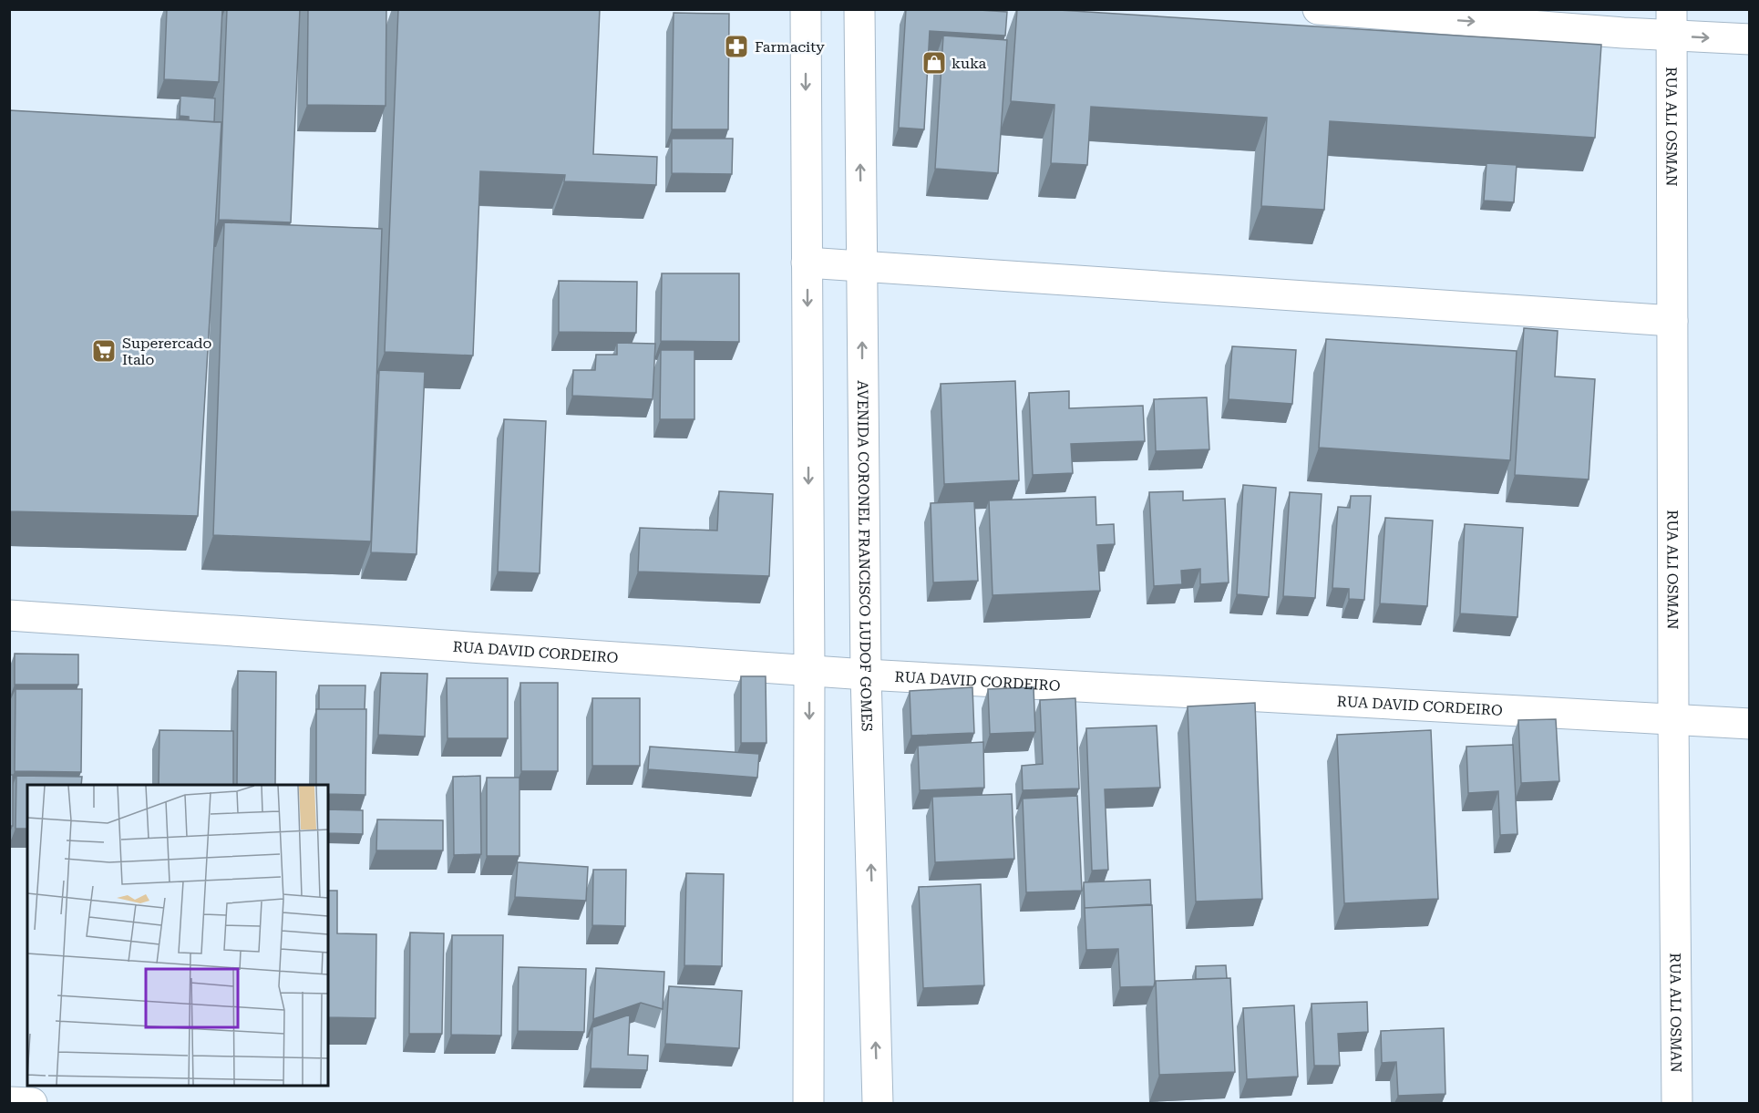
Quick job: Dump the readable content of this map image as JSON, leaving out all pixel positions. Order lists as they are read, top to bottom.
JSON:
{
  "streets": {
    "street": ["RUA ALI OSMAN", "AVENIDA CORONEL FRANCISCO LUDOF GOMES", "RUA DAVID CORDEIRO"]
  },
  "crossings": [
    ["RUA ALI OSMAN", "RUA DAVID CORDEIRO"],
    ["AVENIDA CORONEL FRANCISCO LUDOF GOMES", "RUA DAVID CORDEIRO"]
  ],
  "places": {
    "pharmacy": ["Farmacity"],
    "shop": ["kuka"],
    "supermarket": ["Superercado Italo"]
  }
}
